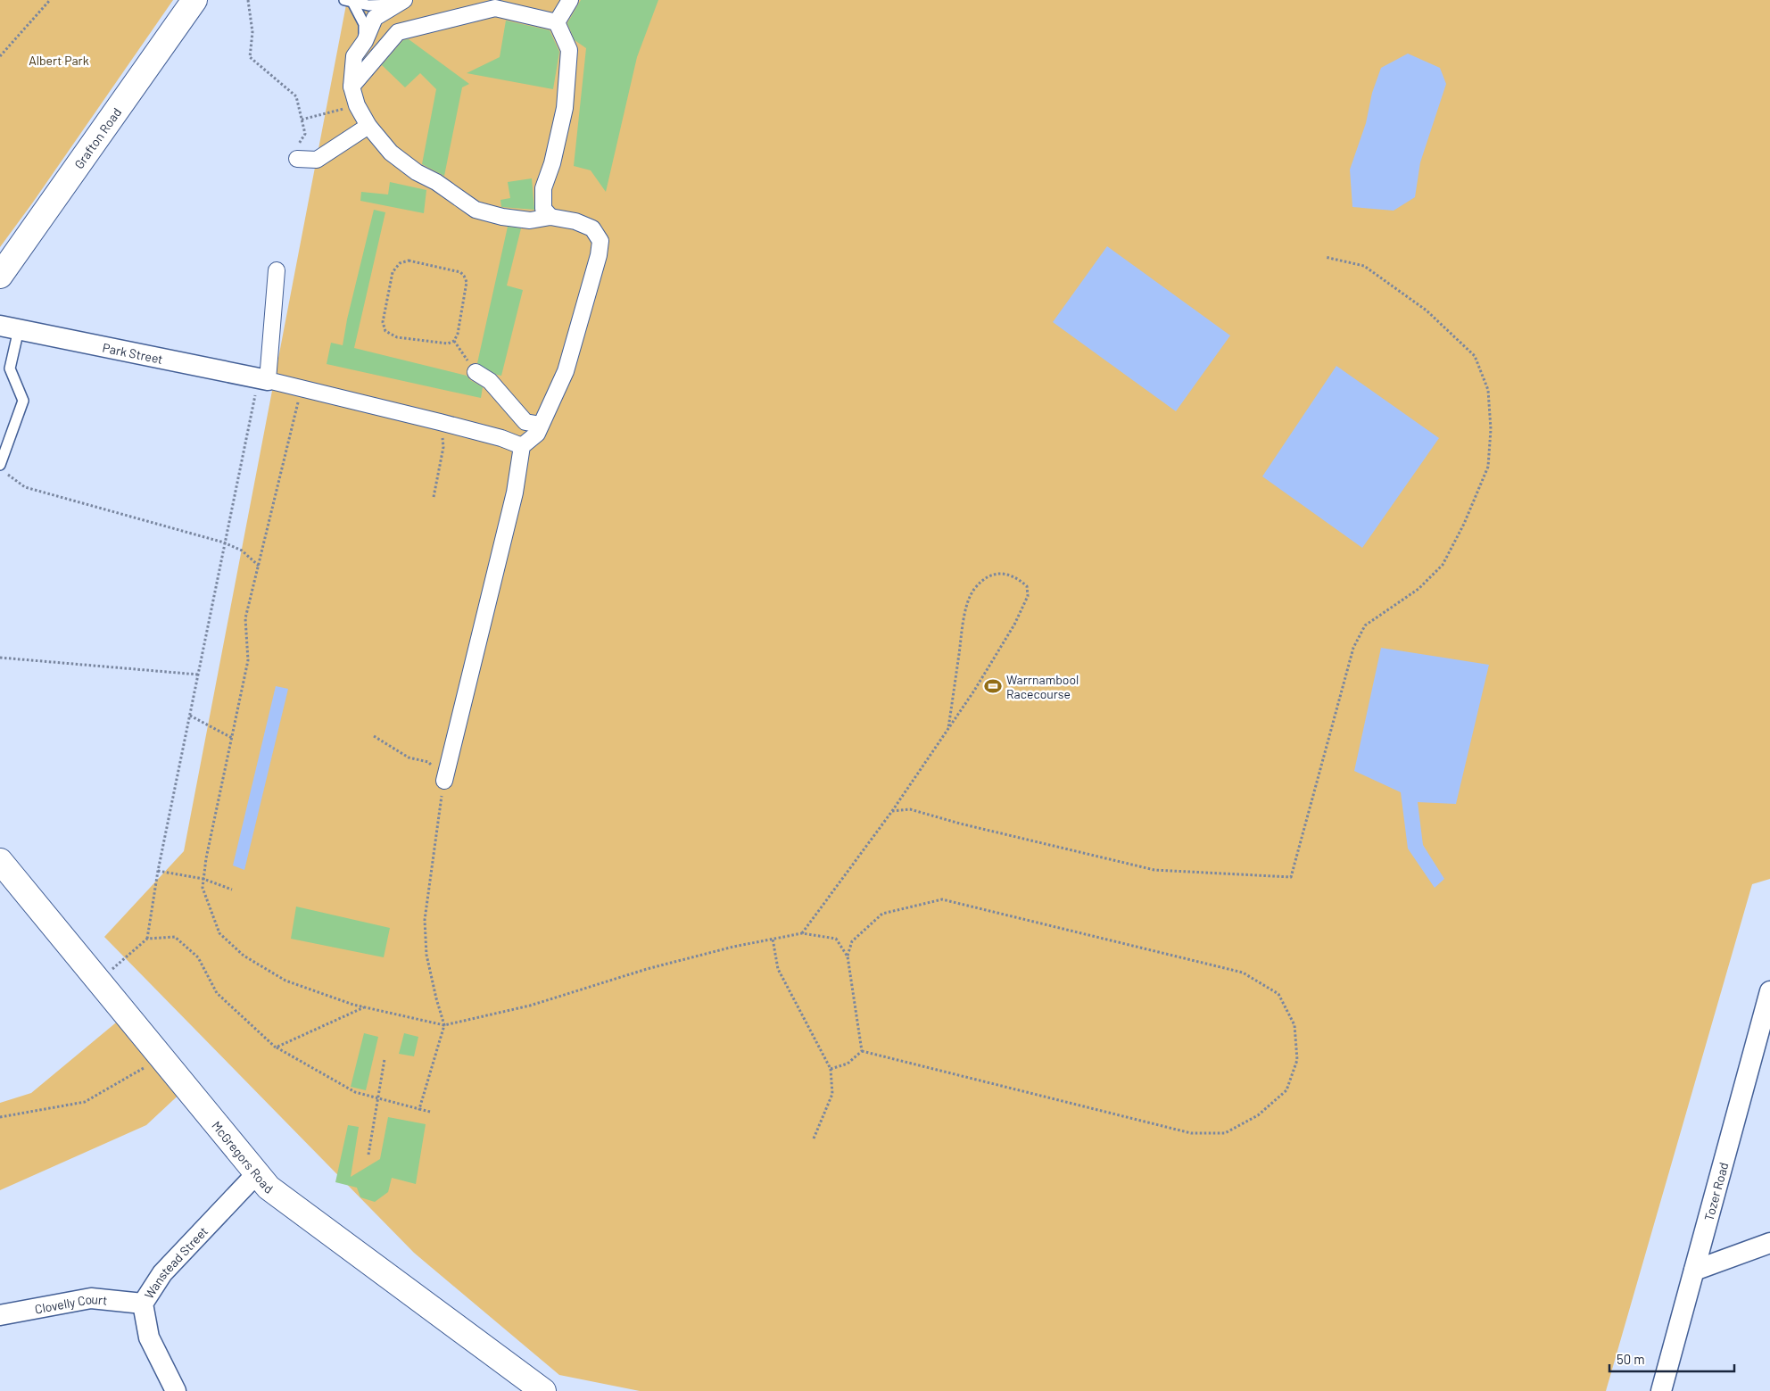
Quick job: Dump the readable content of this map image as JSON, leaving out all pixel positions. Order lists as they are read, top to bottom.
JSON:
{
  "streets": {
    "street": [
      "Grafton Road",
      "Park Street",
      "McGregors Road",
      "Tozer Road",
      "Wanstead Street",
      "Clovelly Court"
    ]
  },
  "crossings": [
    ["McGregors Road", "Wanstead Street"],
    ["Wanstead Street", "Clovelly Court"]
  ],
  "parks": ["Albert Park"],
  "places": {
    "sports": ["Warrnambool Racecourse"]
  },
  "scale_bar": "50 m"
}
